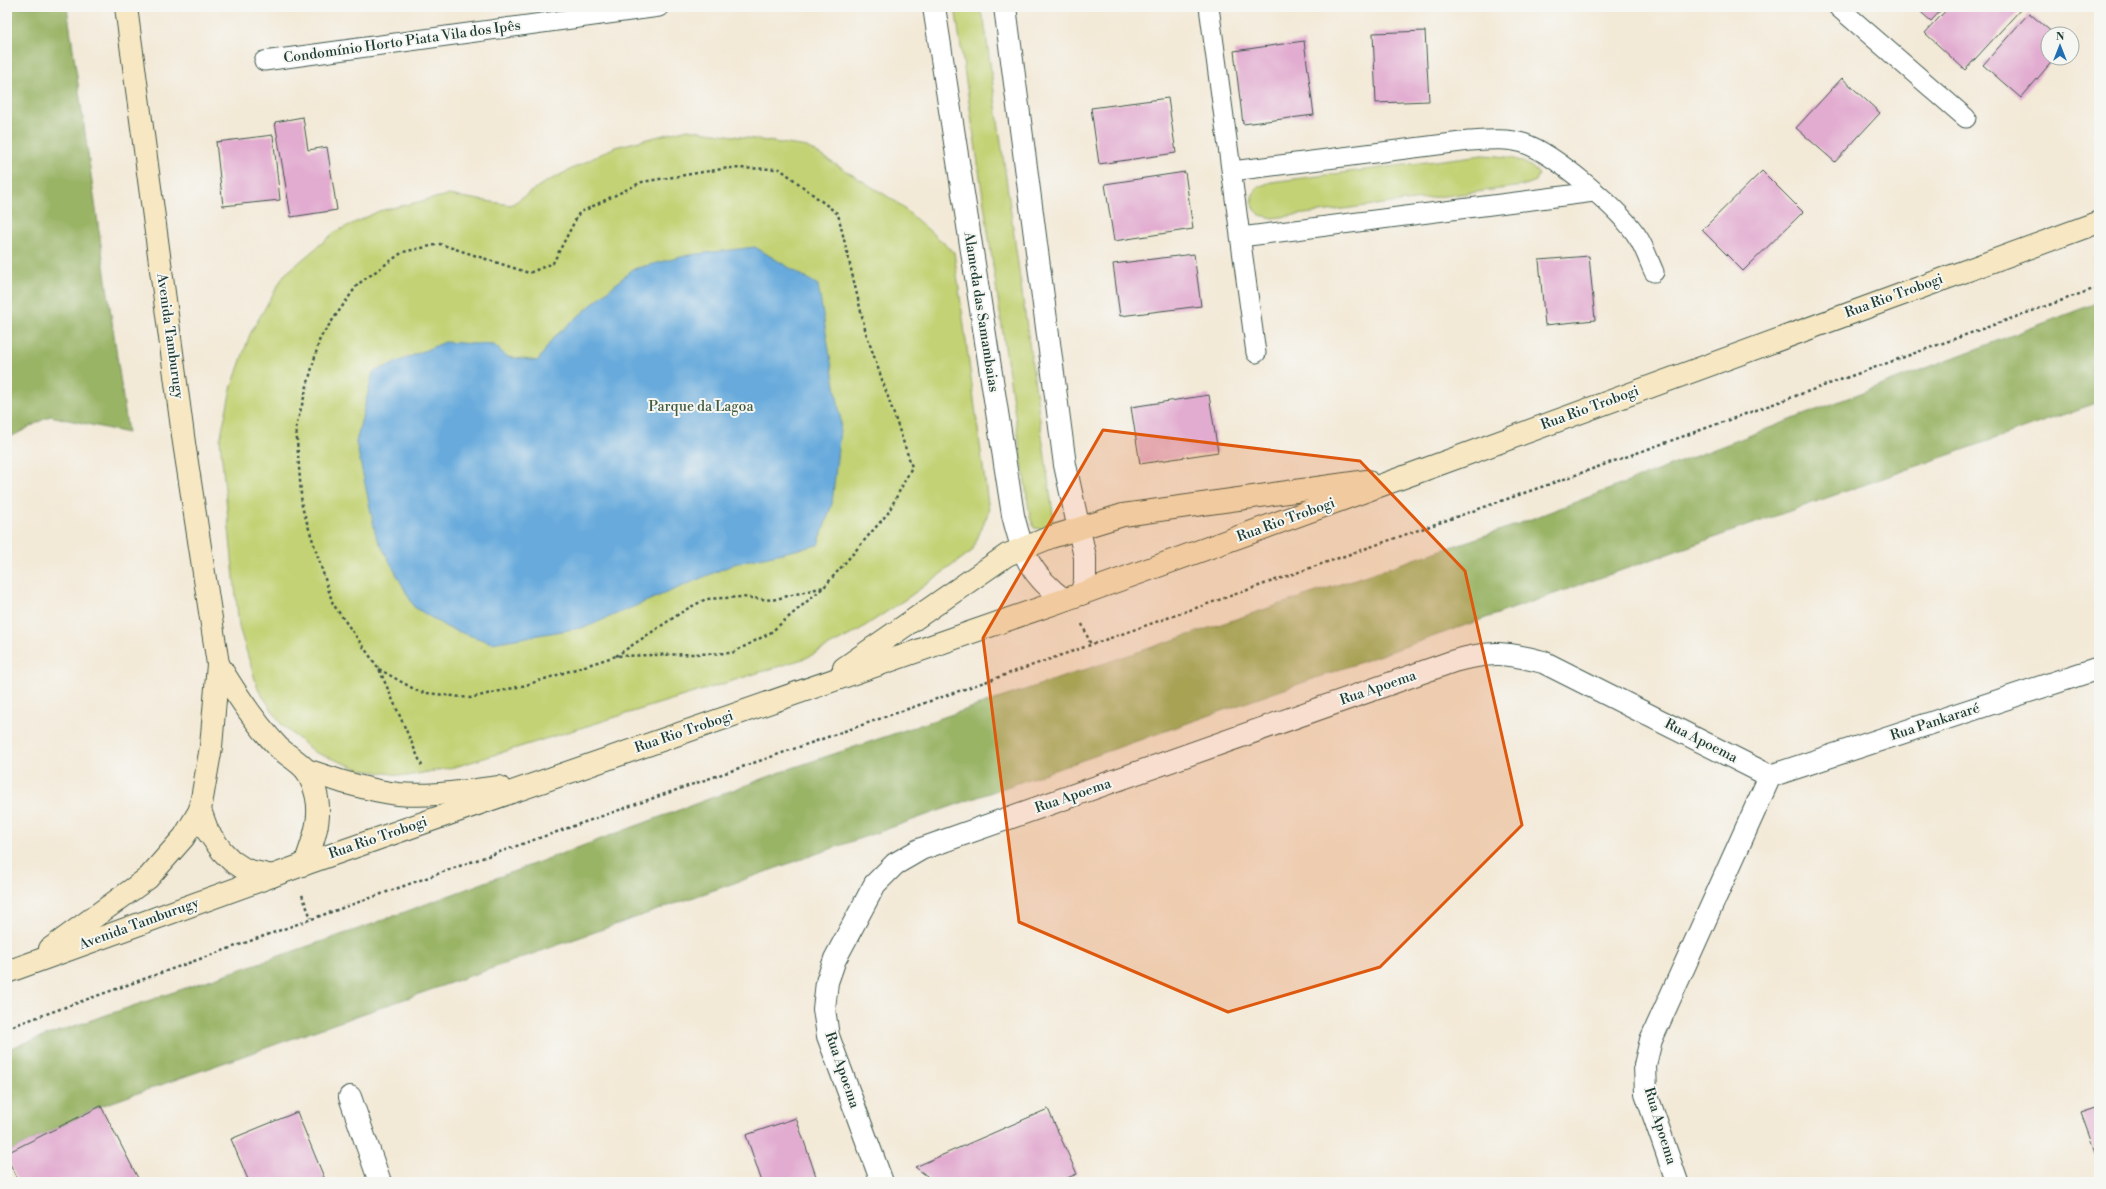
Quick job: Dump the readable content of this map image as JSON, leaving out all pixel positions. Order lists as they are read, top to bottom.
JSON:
{
  "streets": {
    "main road": ["Rua Rio Trobogi", "Avenida Tamburugy"],
    "street": ["Alameda das Samambaias", "Rua Apoema", "Rua Pankararé"],
    "lane": ["Condomínio Horto Piata Vila dos Ipês"]
  },
  "crossings": [
    ["Rua Rio Trobogi", "Alameda das Samambaias"],
    ["Rua Rio Trobogi", "Avenida Tamburugy"],
    ["Rua Apoema", "Rua Pankararé"]
  ],
  "parks": ["Parque da Lagoa"],
  "north": "top"
}
